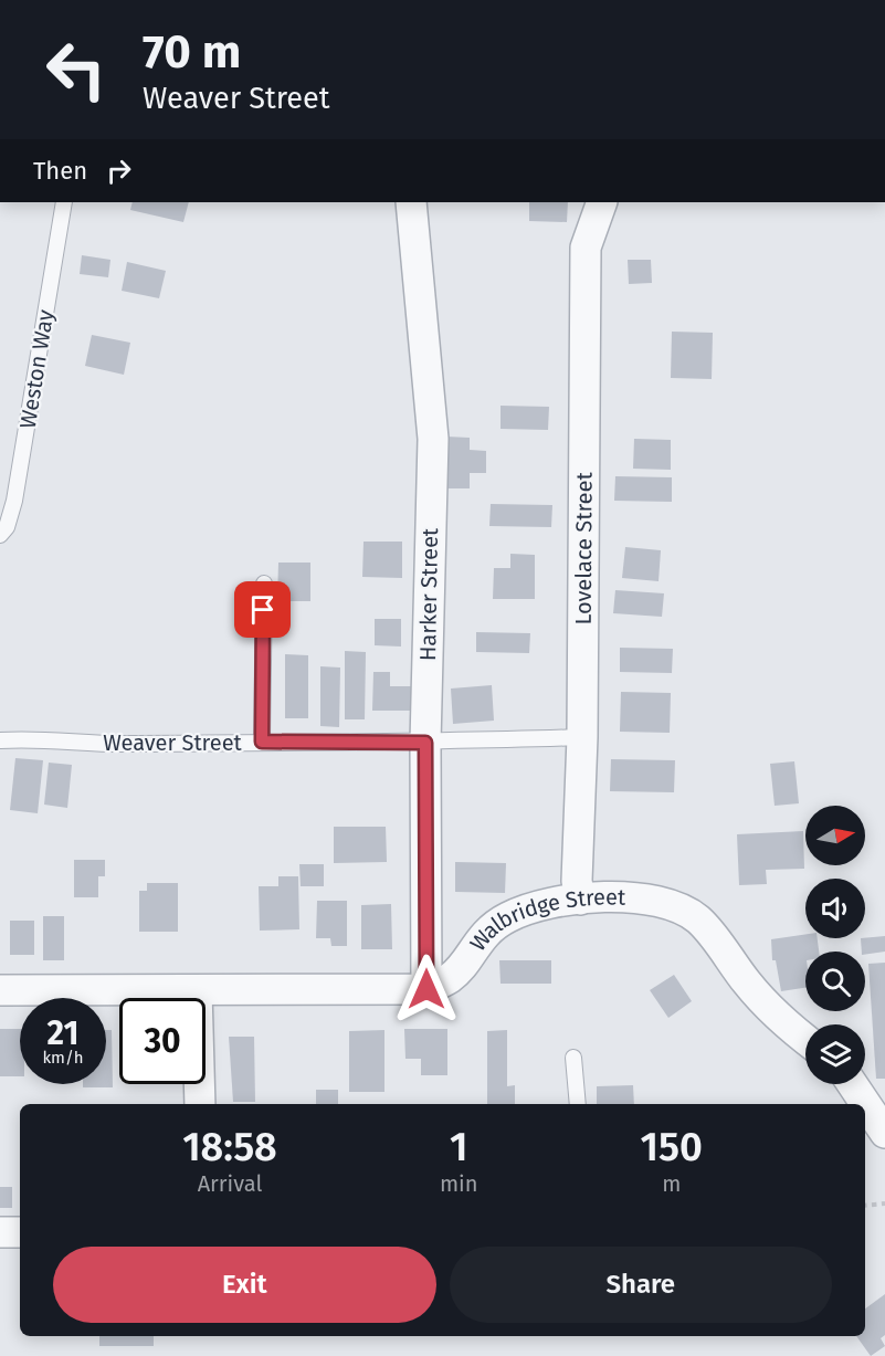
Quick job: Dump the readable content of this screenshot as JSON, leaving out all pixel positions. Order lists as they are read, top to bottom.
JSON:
{
  "streets": {
    "street": ["Lovelace Street", "Harker Street", "Walbridge Street"],
    "lane": ["Weston Way", "Weaver Street"]
  },
  "crossings": [
    ["Lovelace Street", "Weaver Street"],
    ["Lovelace Street", "Walbridge Street"],
    ["Harker Street", "Weaver Street"],
    ["Harker Street", "Walbridge Street"]
  ],
  "north": "right",
  "page": {
    "turn": ["70 m", "Weaver Street"],
    "then": "Then",
    "speed": "21 km/h",
    "limit": "30",
    "eta": [
      "18:58",
      "Arrival",
      "1",
      "min",
      "150",
      "m"
    ],
    "buttons": ["Exit", "Share"]
  }
}
